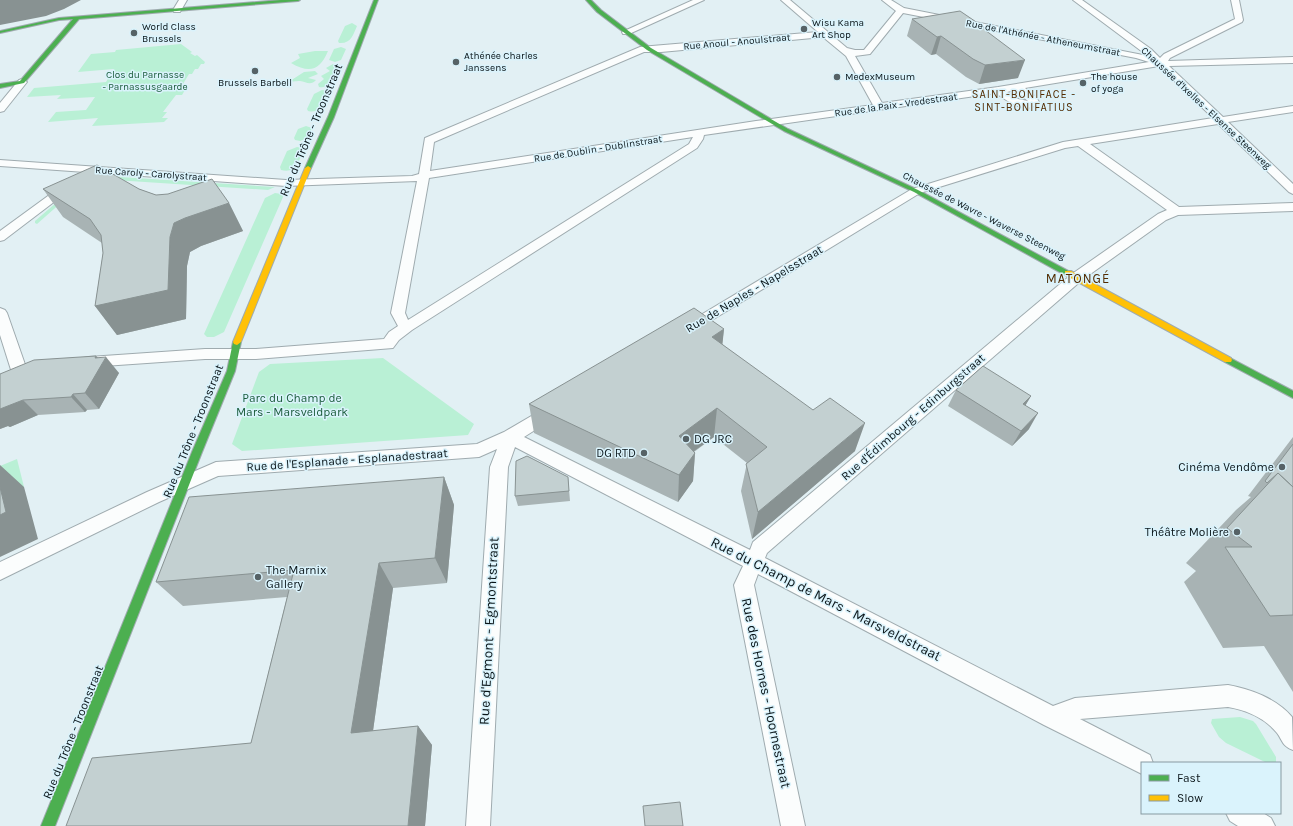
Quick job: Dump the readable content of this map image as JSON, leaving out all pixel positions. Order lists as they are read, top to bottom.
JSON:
{
  "streets": {
    "street": [
      "Rue de l'Athénée - Atheneumstraat",
      "Rue Anoul - Anoulstraat",
      "Rue de la Paix - Vredestraat",
      "Chaussée d'Ixelles - Elsense Steenweg",
      "Rue du Trône - Troonstraat",
      "Rue de Dublin - Dublinstraat",
      "Rue Caroly - Carolystraat",
      "Chaussée de Wavre - Waverse Steenweg",
      "Rue de Naples - Napelsstraat",
      "Rue d'Édimbourg - Edinburgstraat",
      "Rue de l'Esplanade - Esplanadestraat",
      "Rue du Champ de Mars - Marsveldstraat",
      "Rue d'Egmont - Egmontstraat",
      "Rue des Hornes - Hoornestraat"
    ]
  },
  "crossings": [
    ["Rue de l'Athénée - Atheneumstraat", "Rue de la Paix - Vredestraat"],
    ["Rue de l'Athénée - Atheneumstraat", "Chaussée d'Ixelles - Elsense Steenweg"],
    ["Rue Anoul - Anoulstraat", "Rue de Dublin - Dublinstraat"],
    ["Rue Anoul - Anoulstraat", "Chaussée de Wavre - Waverse Steenweg"],
    ["Rue de la Paix - Vredestraat", "Chaussée d'Ixelles - Elsense Steenweg"],
    ["Rue de la Paix - Vredestraat", "Rue de Dublin - Dublinstraat"],
    ["Rue de la Paix - Vredestraat", "Chaussée de Wavre - Waverse Steenweg"],
    ["Chaussée d'Ixelles - Elsense Steenweg", "Rue de Naples - Napelsstraat"],
    ["Rue du Trône - Troonstraat", "Rue de Dublin - Dublinstraat"],
    ["Rue du Trône - Troonstraat", "Rue Caroly - Carolystraat"],
    ["Rue du Trône - Troonstraat", "Rue de l'Esplanade - Esplanadestraat"],
    ["Rue de Dublin - Dublinstraat", "Rue Caroly - Carolystraat"],
    ["Rue de Dublin - Dublinstraat", "Chaussée de Wavre - Waverse Steenweg"],
    ["Chaussée de Wavre - Waverse Steenweg", "Rue de Naples - Napelsstraat"],
    ["Chaussée de Wavre - Waverse Steenweg", "Rue d'Édimbourg - Edinburgstraat"],
    ["Rue d'Édimbourg - Edinburgstraat", "Rue du Champ de Mars - Marsveldstraat"],
    ["Rue d'Édimbourg - Edinburgstraat", "Rue des Hornes - Hoornestraat"],
    ["Rue de l'Esplanade - Esplanadestraat", "Rue du Champ de Mars - Marsveldstraat"],
    ["Rue de l'Esplanade - Esplanadestraat", "Rue d'Egmont - Egmontstraat"],
    ["Rue du Champ de Mars - Marsveldstraat", "Rue d'Egmont - Egmontstraat"],
    ["Rue du Champ de Mars - Marsveldstraat", "Rue des Hornes - Hoornestraat"]
  ],
  "districts": ["SAINT-BONIFACE - SINT-BONIFATIUS", "MATONGÉ"],
  "parks": ["Clos du Parnasse - Parnassusgaarde", "Parc du Champ de Mars - Marsveldpark"],
  "places": [
    "Wisu Kama Art Shop",
    "World Class Brussels",
    "Athénée Charles Janssens",
    "Brussels Barbell",
    "MedexMuseum",
    "The house of yoga",
    "DG JRC",
    "DG RTD",
    "Cinéma Vendôme",
    "Théâtre Molière",
    "The Marnix Gallery"
  ],
  "legend": ["Fast", "Slow"]
}
